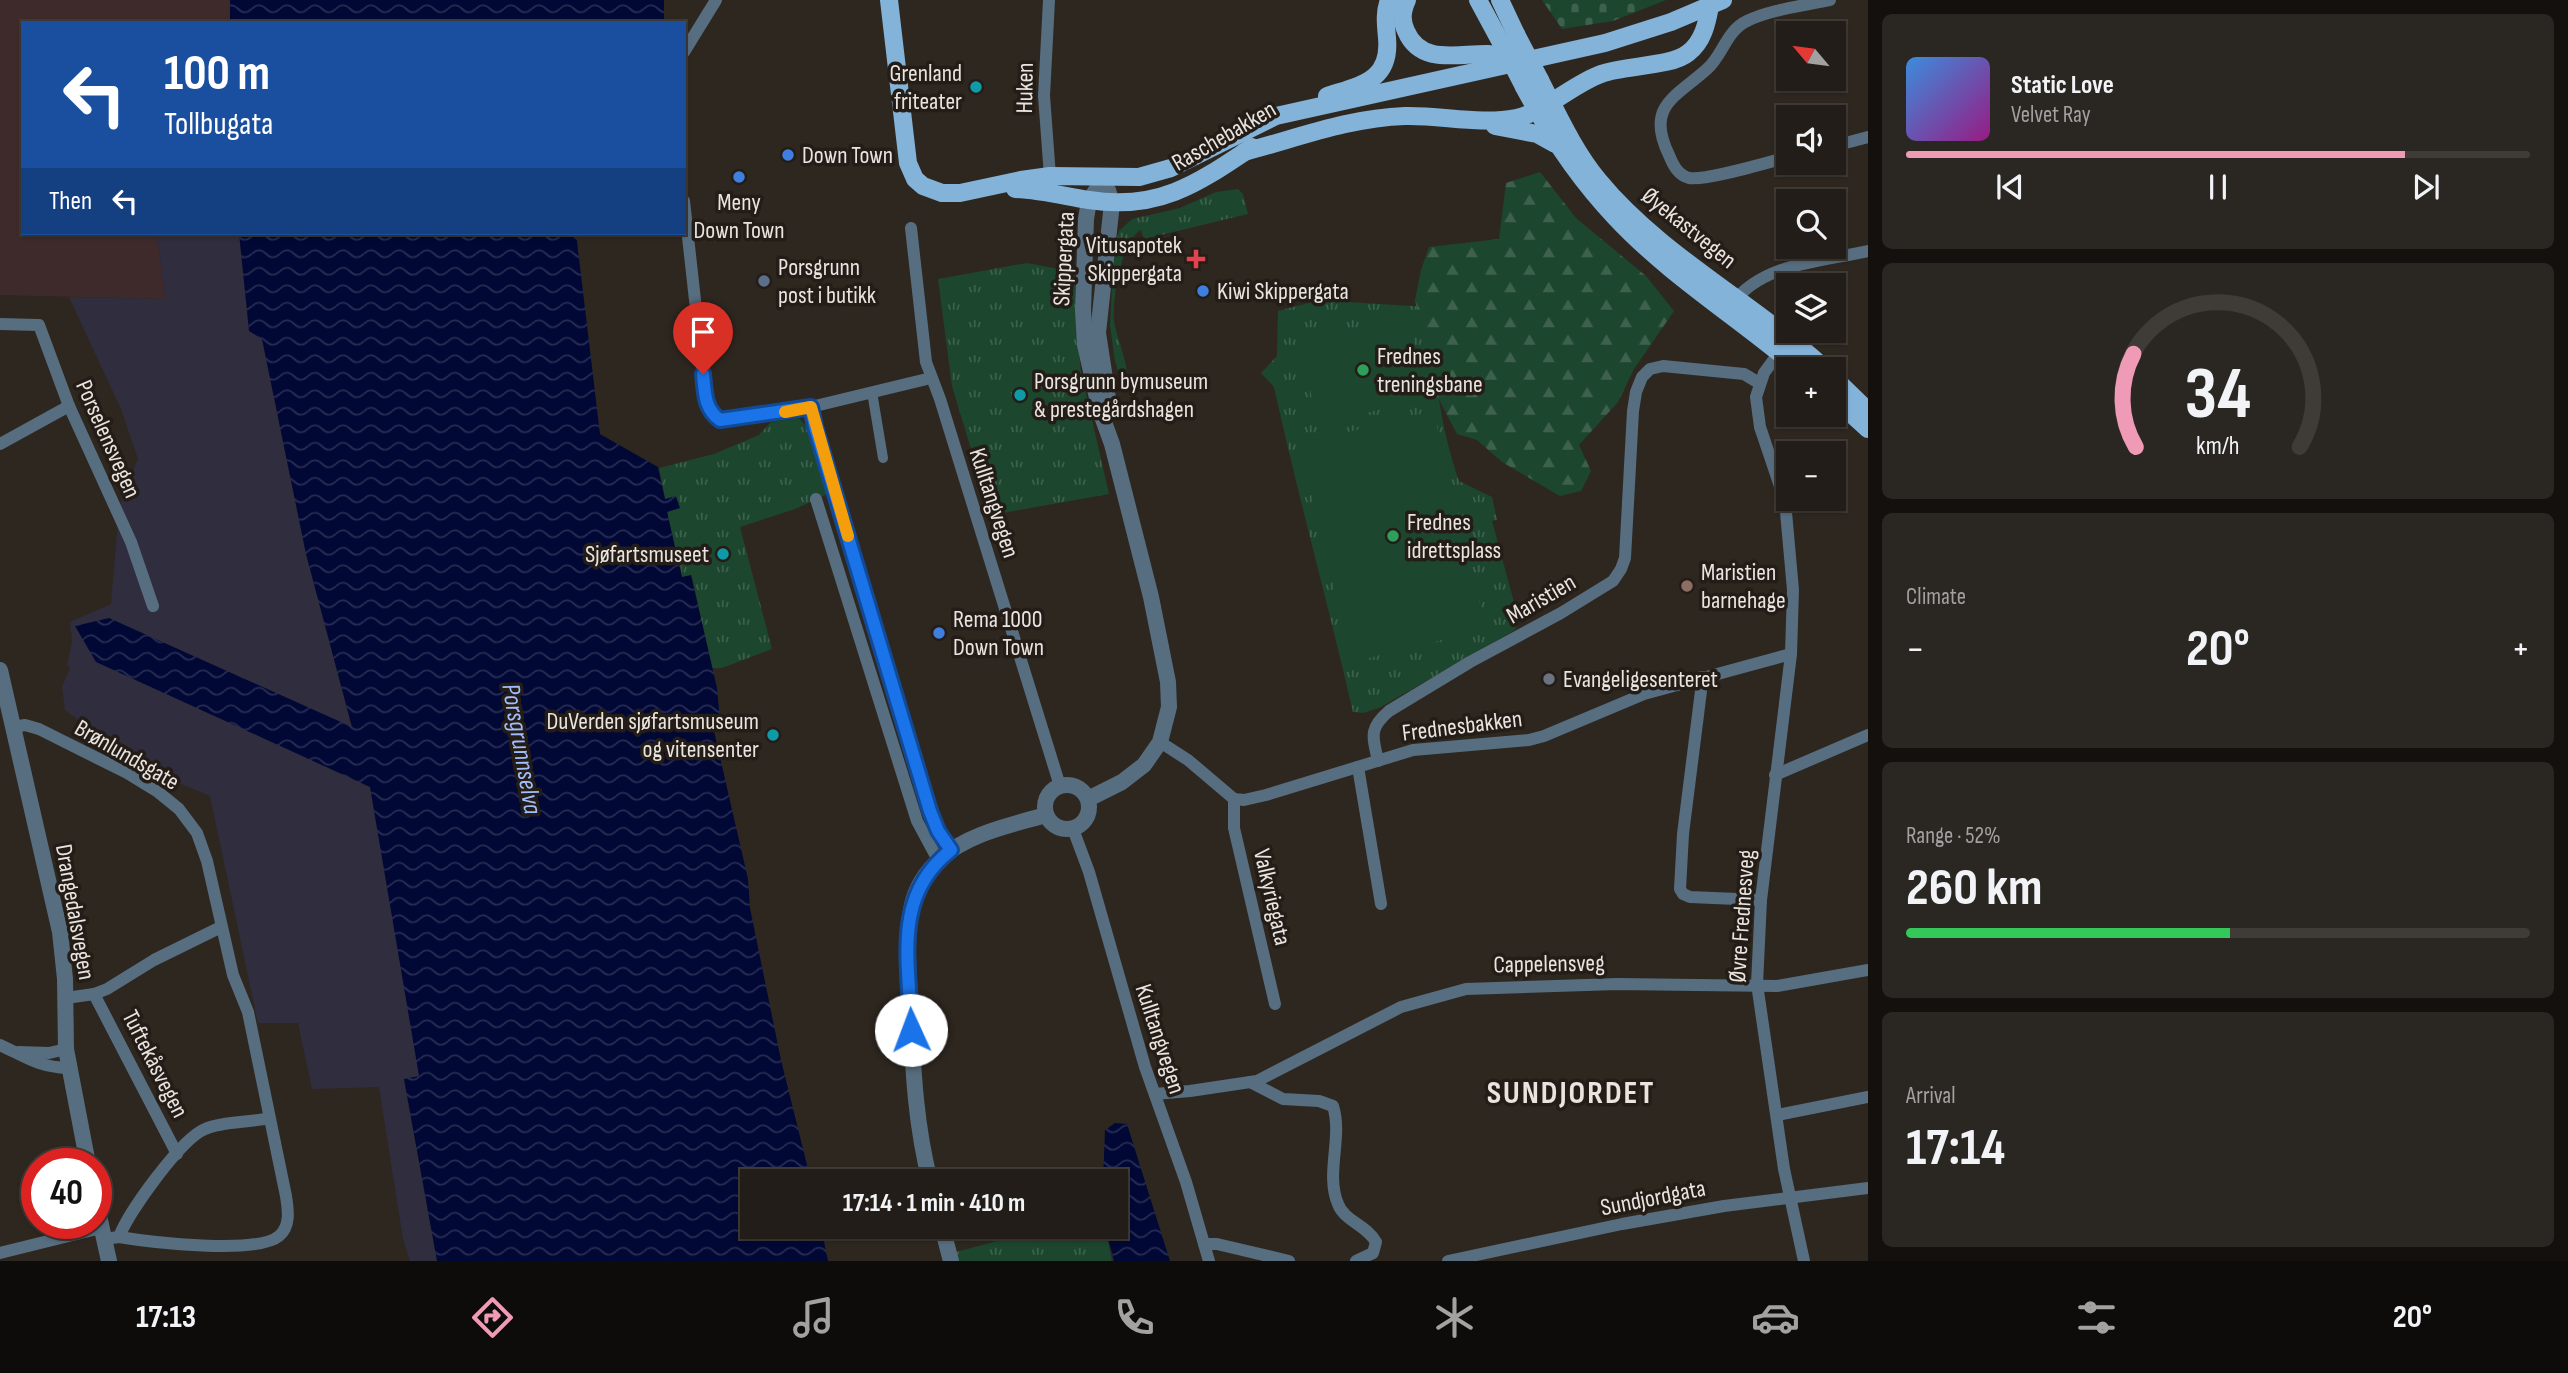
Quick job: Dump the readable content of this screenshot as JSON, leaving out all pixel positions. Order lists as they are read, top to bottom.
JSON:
{
  "streets": {
    "main road": ["Raschebakken", "Øyekastvegen"],
    "street": [
      "Huken",
      "Skippergata",
      "Porselensvegen",
      "Kulltangvegen",
      "Maristien",
      "Frednesbakken",
      "Brønlundsgate",
      "Valkyriegata",
      "Drangedalsvegen",
      "Øvre Frednesveg",
      "Cappelensveg",
      "Tuftekåsvegen",
      "Sundjordgata"
    ]
  },
  "crossings": [
    ["Huken", "Raschebakken"],
    ["Raschebakken", "Skippergata"],
    ["Skippergata", "Kulltangvegen"],
    ["Kulltangvegen", "Cappelensveg"],
    ["Maristien", "Frednesbakken"],
    ["Frednesbakken", "Valkyriegata"],
    ["Frednesbakken", "Øvre Frednesveg"],
    ["Brønlundsgate", "Drangedalsvegen"],
    ["Øvre Frednesveg", "Cappelensveg"],
    ["Øvre Frednesveg", "Sundjordgata"]
  ],
  "districts": ["SUNDJORDET"],
  "water": ["Porsgrunnselva"],
  "places": {
    "other": [
      "Grenland friteater",
      "Down Town",
      "Meny Down Town",
      "Porsgrunn post i butikk",
      "Kiwi Skippergata",
      "Frednes treningsbane",
      "Porsgrunn bymuseum & prestegårdshagen",
      "Frednes idrettsplass",
      "Sjøfartsmuseet",
      "Maristien barnehage",
      "Rema 1000 Down Town",
      "Evangeligesenteret",
      "DuVerden sjøfartsmuseum og vitensenter"
    ],
    "health": ["Vitusapotek Skippergata"]
  },
  "north": "top left",
  "page": {
    "map_buttons": ["+", "−"],
    "turn": ["100 m", "Tollbugata"],
    "song": ["Static Love", "Velvet Ray"],
    "then": "Then",
    "tile": [
      "Climate",
      ["Range · 52%", "260 km"],
      ["Arrival", "17:14"]
    ],
    "heat": ["−", "20°", "+"],
    "limit": "40",
    "trip": "17:14 · 1 min · 410 m",
    "tabs": ["17:13", "20°"],
    "gauge": ["34", "km/h"]
  }
}
